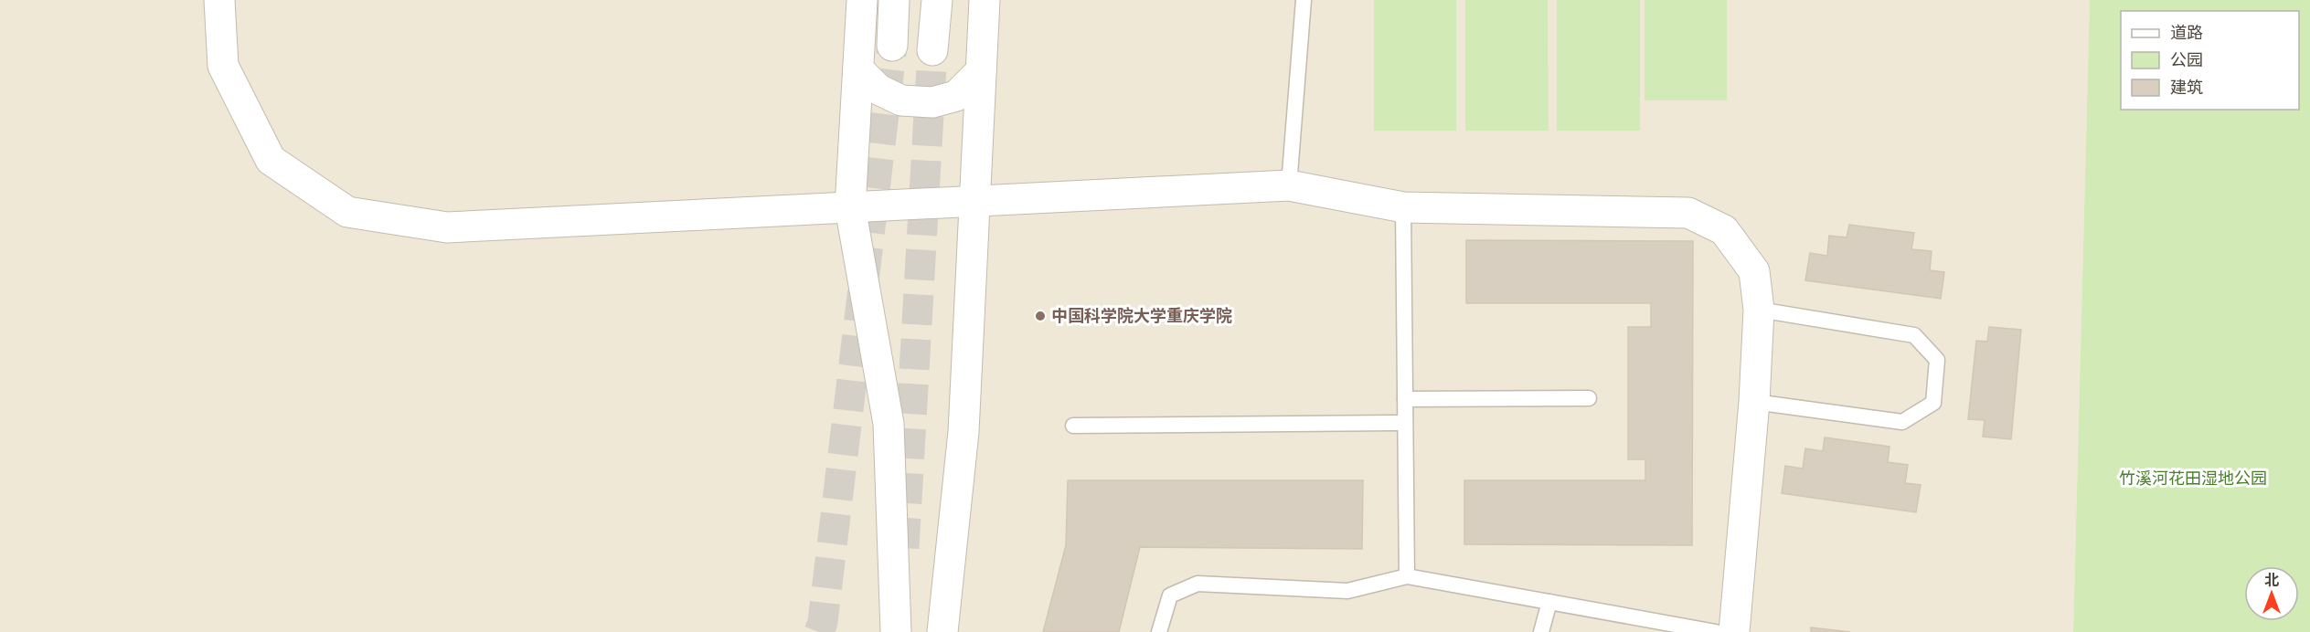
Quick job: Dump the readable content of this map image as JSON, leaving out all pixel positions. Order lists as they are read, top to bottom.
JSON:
{
  "parks": ["竹溪河花田湿地公园"],
  "places": ["中国科学院大学重庆学院"],
  "legend": ["道路", "公园", "建筑"],
  "north": "top"
}
